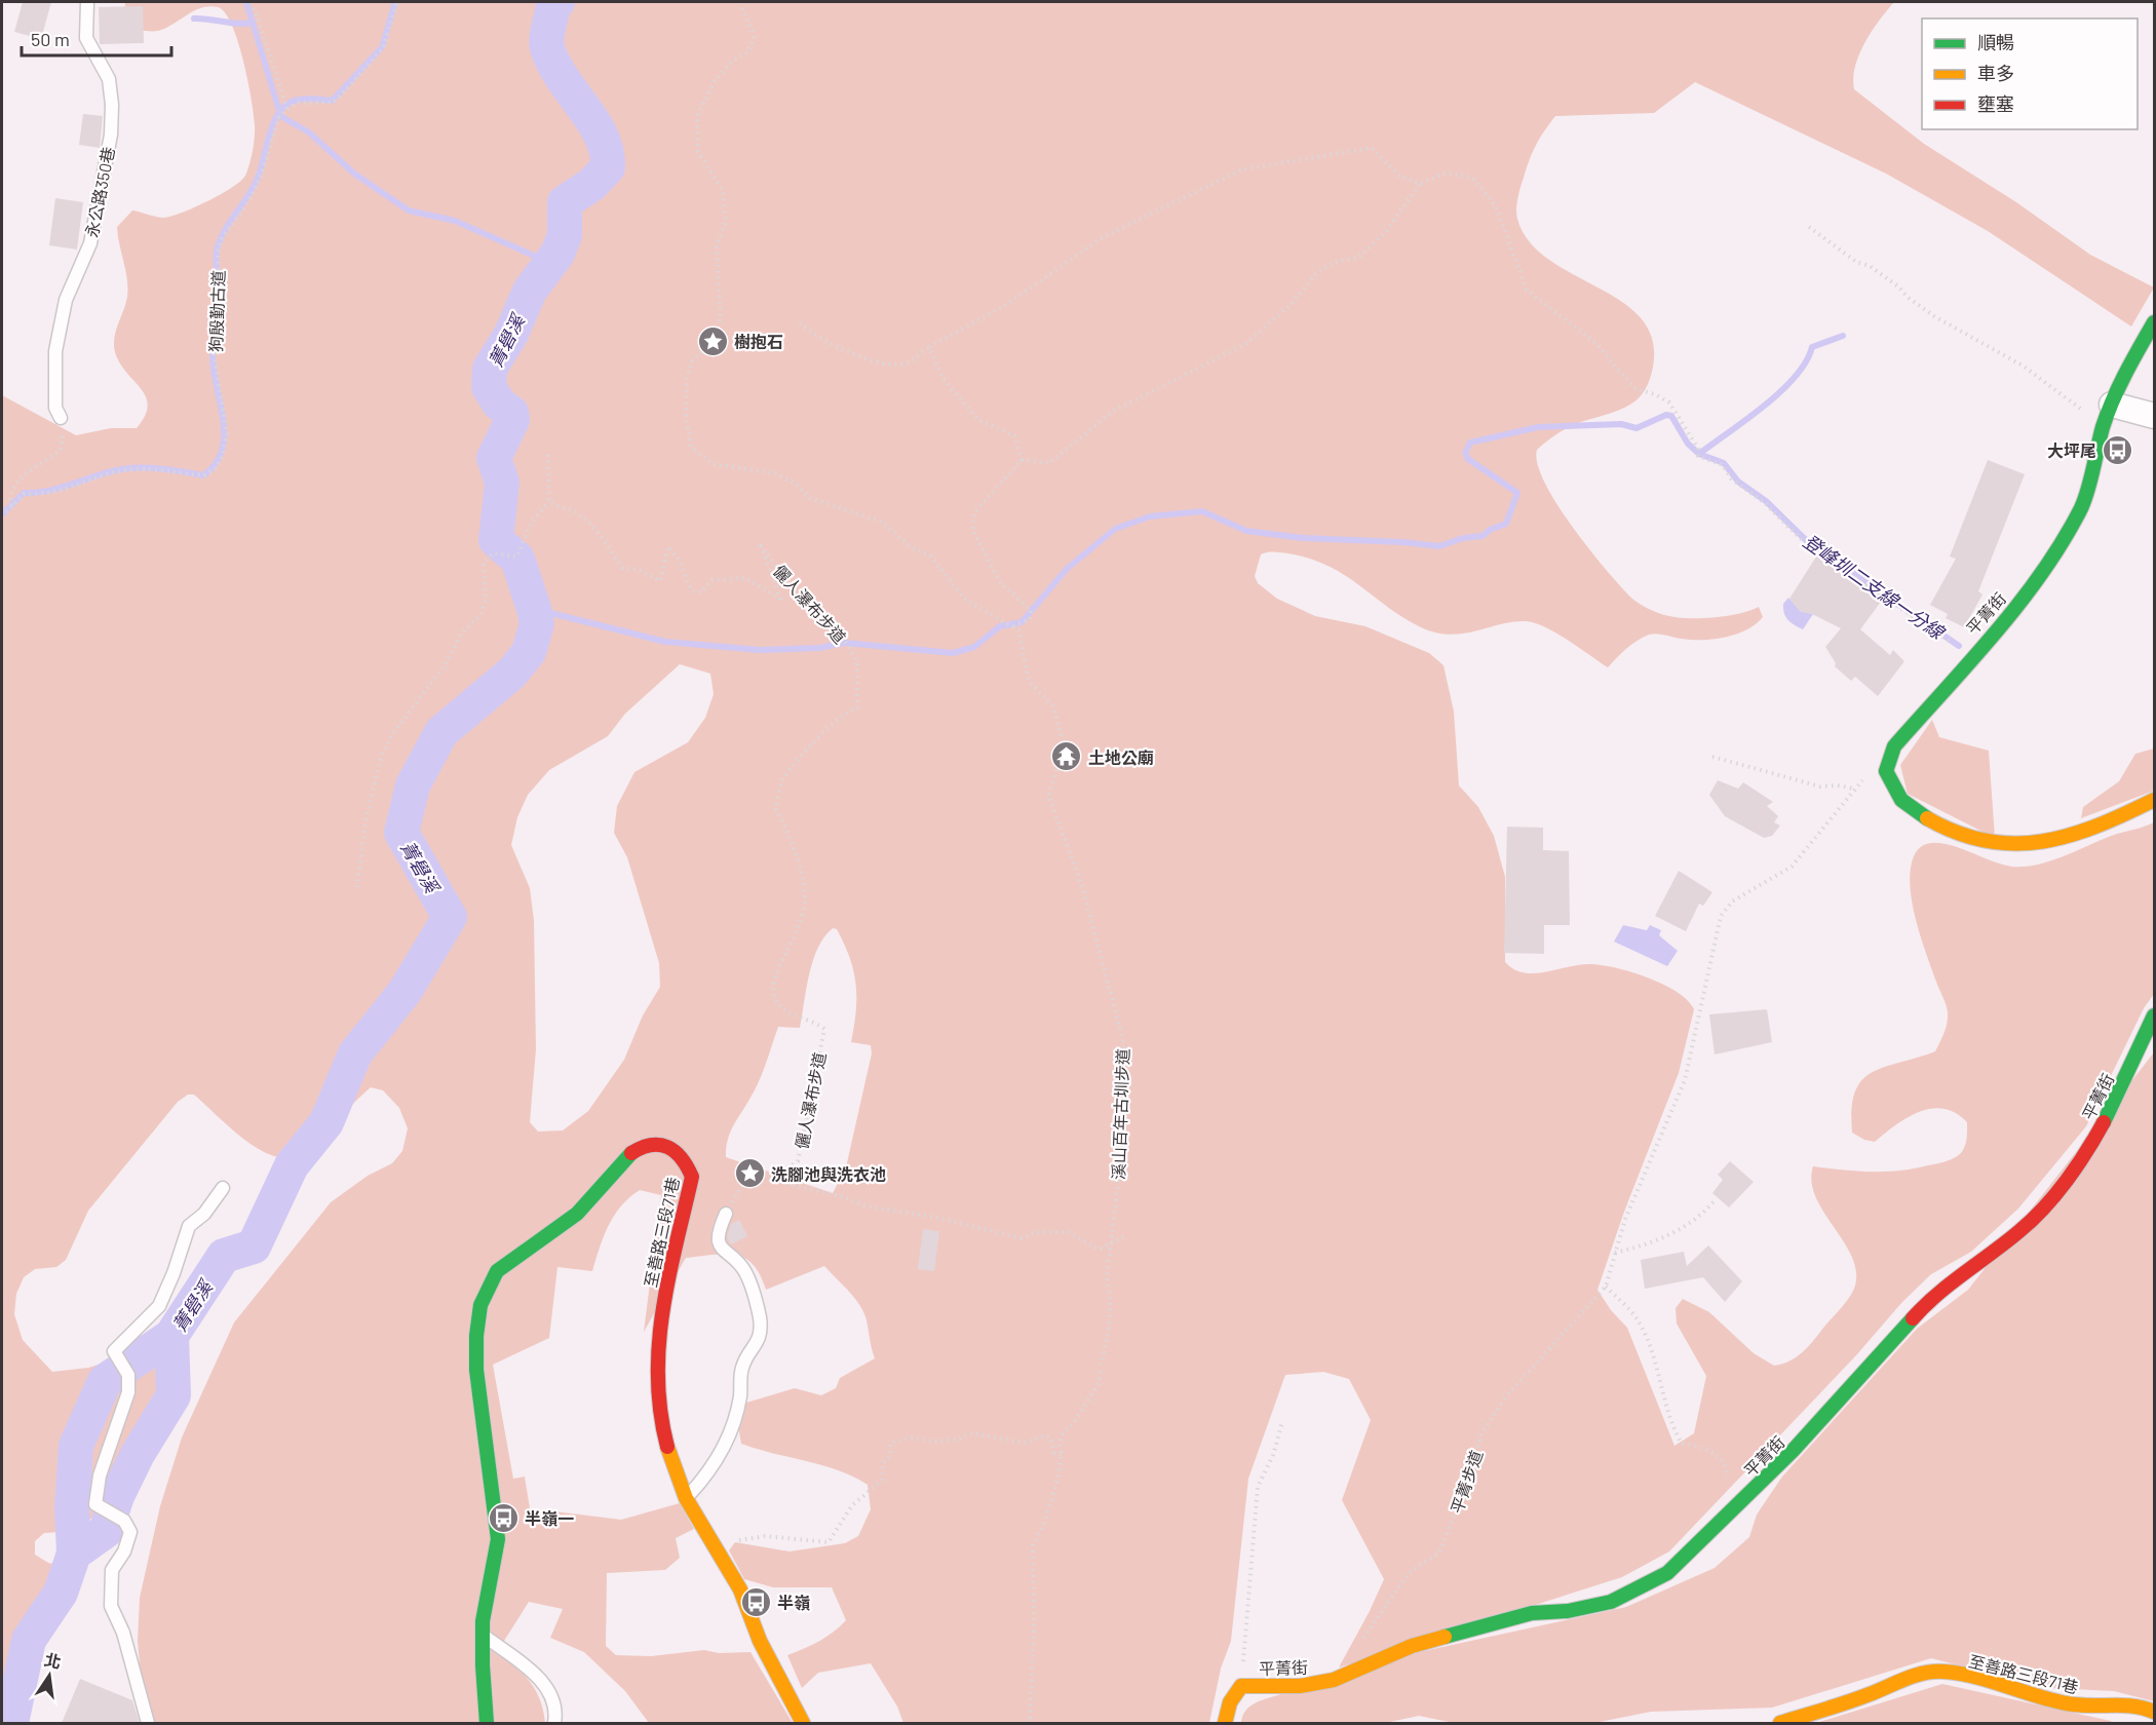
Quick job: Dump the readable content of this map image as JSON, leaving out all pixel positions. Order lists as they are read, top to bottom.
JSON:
{
  "streets": {
    "street": ["平菁街", "至善路三段71巷"],
    "lane": ["永公路350巷"],
    "path": [
      "狗殷勤古道",
      "儷人瀑布步道",
      "溪山百年古圳步道",
      "平菁步道"
    ]
  },
  "water": ["菁礐溪", "登峰圳二支線一分線"],
  "places": {
    "place": ["樹抱石", "洗腳池與洗衣池"],
    "bus stop": ["大坪尾", "半嶺一", "半嶺"],
    "temple": ["土地公廟"]
  },
  "legend": ["順暢", "車多", "壅塞"],
  "scale_bar": "50 m",
  "north": "top"
}
